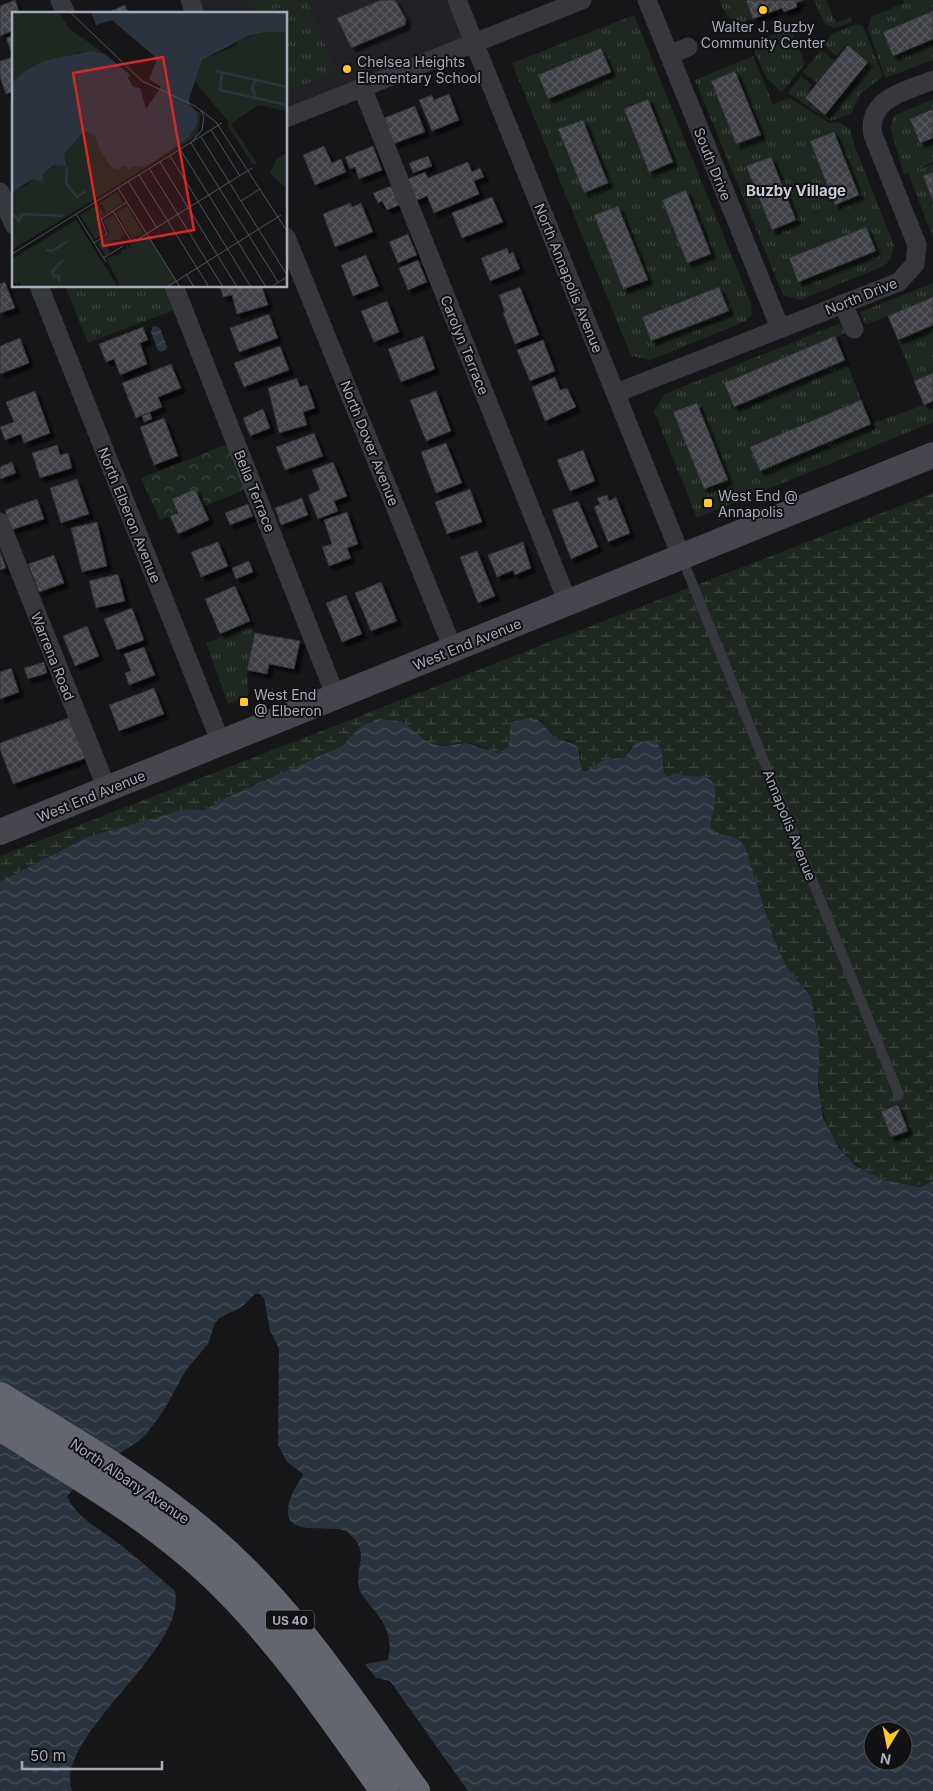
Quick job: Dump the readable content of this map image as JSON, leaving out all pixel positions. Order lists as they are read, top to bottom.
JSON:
{
  "streets": {
    "highway": ["North Albany Avenue", "US 40"],
    "main road": ["West End Avenue"],
    "street": [
      "South Drive",
      "North Annapolis Avenue",
      "North Drive",
      "Carolyn Terrace",
      "North Dover Avenue",
      "Bella Terrace",
      "North Elberon Avenue",
      "Warrena Road"
    ],
    "lane": ["Annapolis Avenue"]
  },
  "crossings": [
    ["South Drive", "North Drive"],
    ["North Annapolis Avenue", "North Drive"],
    ["North Annapolis Avenue", "West End Avenue"],
    ["North Annapolis Avenue", "Annapolis Avenue"],
    ["Carolyn Terrace", "West End Avenue"],
    ["North Dover Avenue", "West End Avenue"],
    ["Bella Terrace", "West End Avenue"],
    ["North Elberon Avenue", "West End Avenue"],
    ["West End Avenue", "Warrena Road"],
    ["West End Avenue", "Annapolis Avenue"]
  ],
  "districts": ["Buzby Village"],
  "places": {
    "other": ["Walter J. Buzby Community Center", "Chelsea Heights Elementary School"],
    "transit": ["West End @ Annapolis", "West End @ Elberon"]
  },
  "scale_bar": "50 m",
  "north": "bottom"
}
